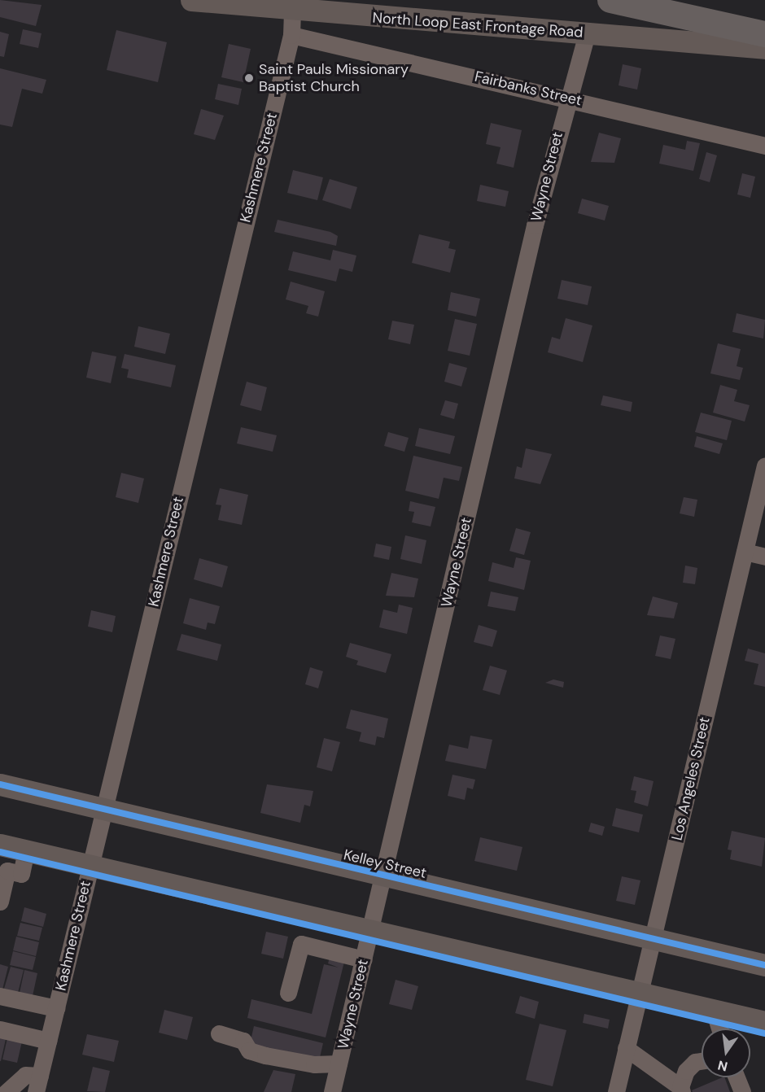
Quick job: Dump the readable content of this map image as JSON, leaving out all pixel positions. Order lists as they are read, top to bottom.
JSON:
{
  "streets": {
    "main road": ["North Loop East Frontage Road", "Kelley Street"],
    "street": [
      "Fairbanks Street",
      "Kashmere Street",
      "Wayne Street",
      "Los Angeles Street"
    ]
  },
  "crossings": [
    ["North Loop East Frontage Road", "Kashmere Street"],
    ["North Loop East Frontage Road", "Wayne Street"],
    ["Fairbanks Street", "Kashmere Street"],
    ["Fairbanks Street", "Wayne Street"],
    ["Kashmere Street", "Kelley Street"],
    ["Wayne Street", "Kelley Street"],
    ["Los Angeles Street", "Kelley Street"]
  ],
  "places": ["Saint Pauls Missionary Baptist Church"],
  "north": "bottom"
}
